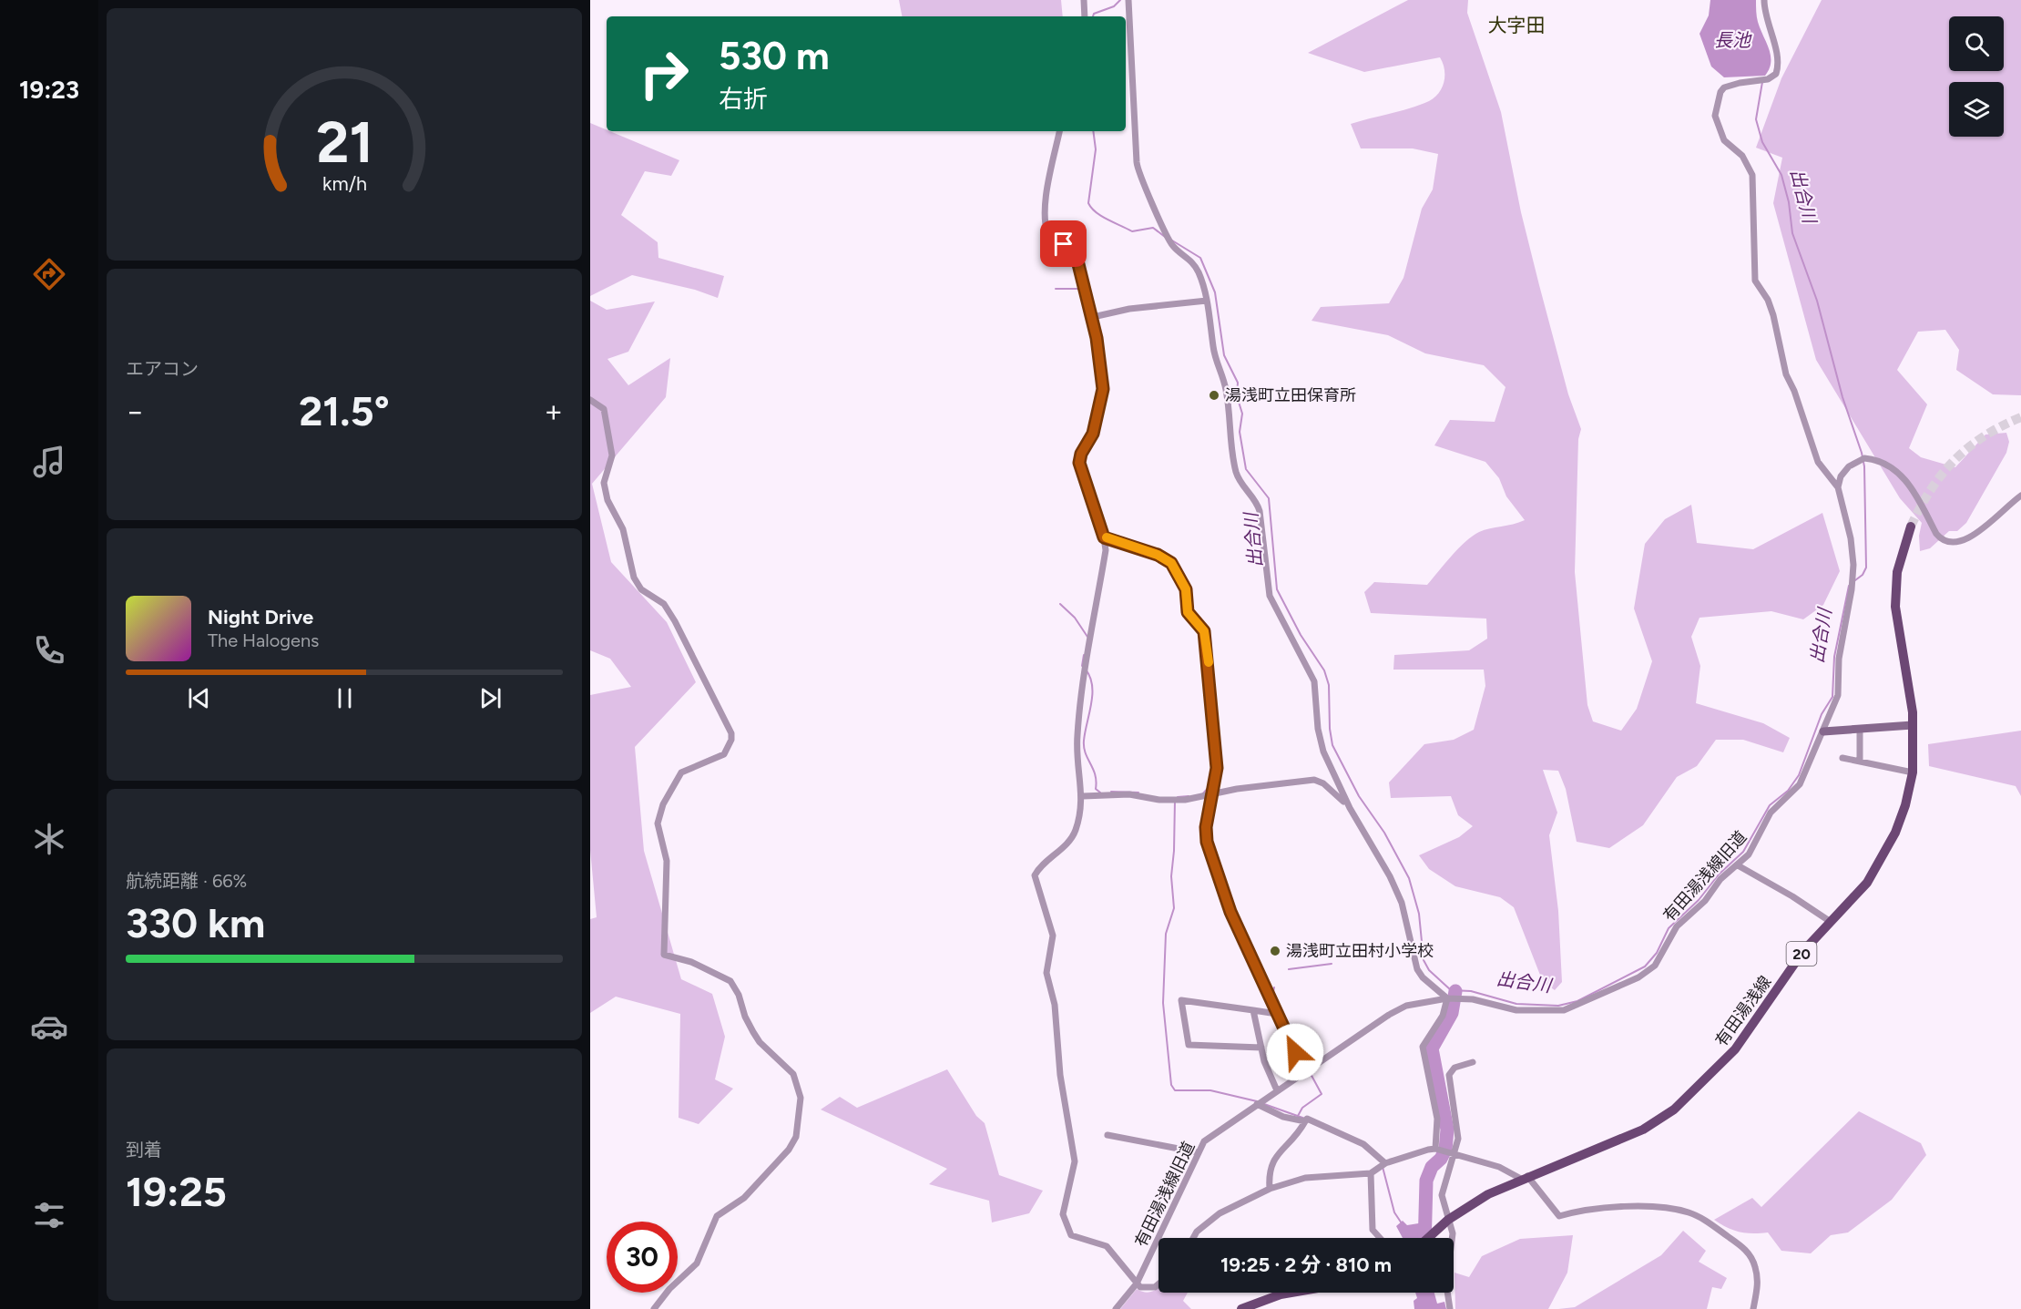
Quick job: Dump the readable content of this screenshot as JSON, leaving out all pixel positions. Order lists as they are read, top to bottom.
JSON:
{
  "streets": {
    "main road": ["20", "有田湯浅線"],
    "street": ["有田湯浅線旧道"]
  },
  "districts": ["大字田"],
  "water": ["長池", "出合川"],
  "places": ["湯浅町立田保育所", "湯浅町立田村小学校"],
  "page": {
    "tabs": "19:23",
    "turn": ["530 m", "右折"],
    "tile": [
      "エアコン",
      ["航続距離 · 66%", "330 km"],
      ["到着", "19:25"]
    ],
    "heat": ["−", "21.5°", "+"],
    "song": ["Night Drive", "The Halogens"],
    "limit": "30",
    "trip": "19:25 · 2 分 · 810 m",
    "gauge": ["21", "km/h"]
  }
}
